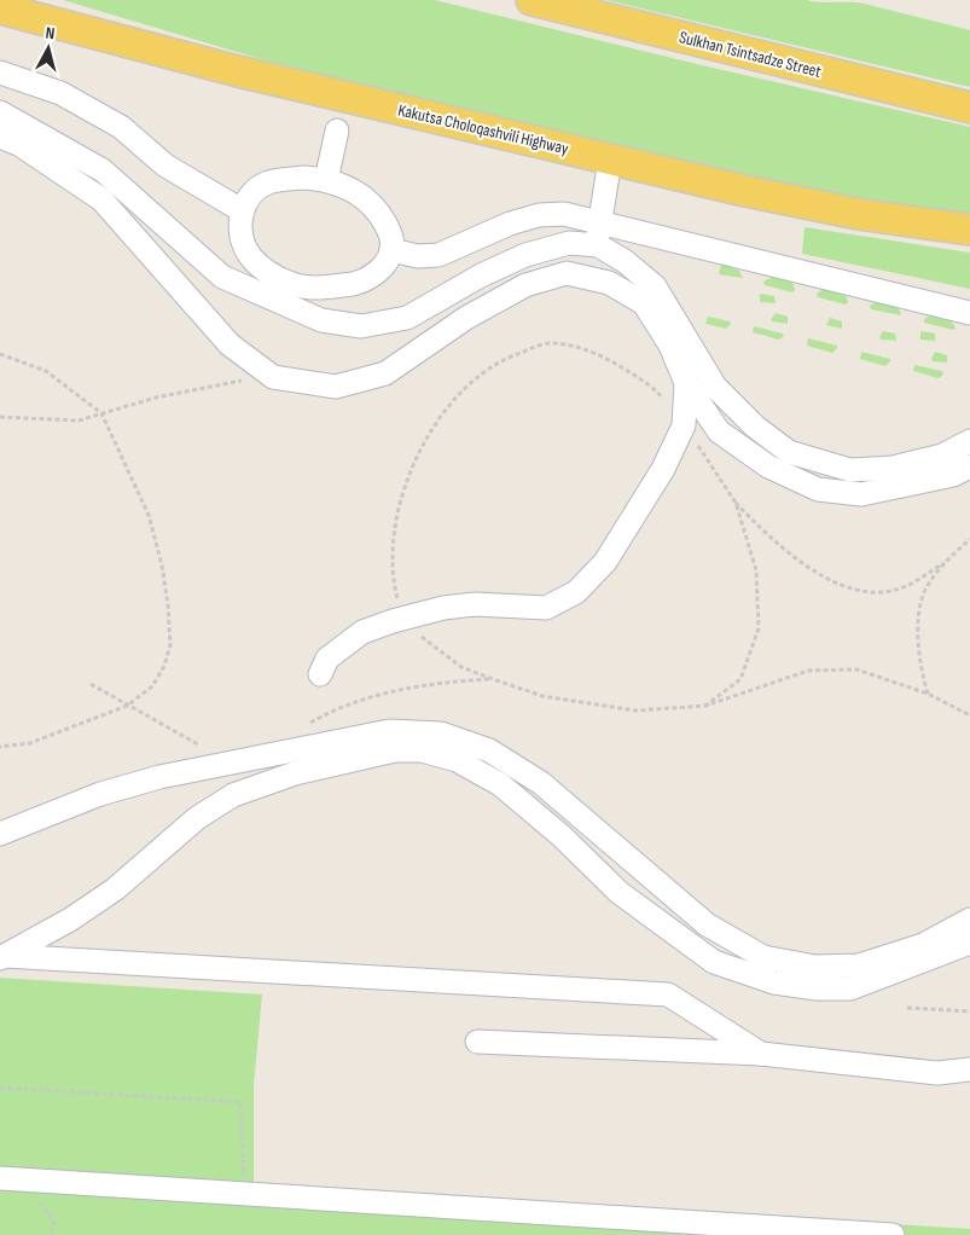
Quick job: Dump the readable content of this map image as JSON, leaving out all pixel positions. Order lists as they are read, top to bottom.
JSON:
{
  "streets": {
    "main road": ["Sulkhan Tsintsadze Street", "Kakutsa Choloqashvili Highway"]
  },
  "north": "top"
}
